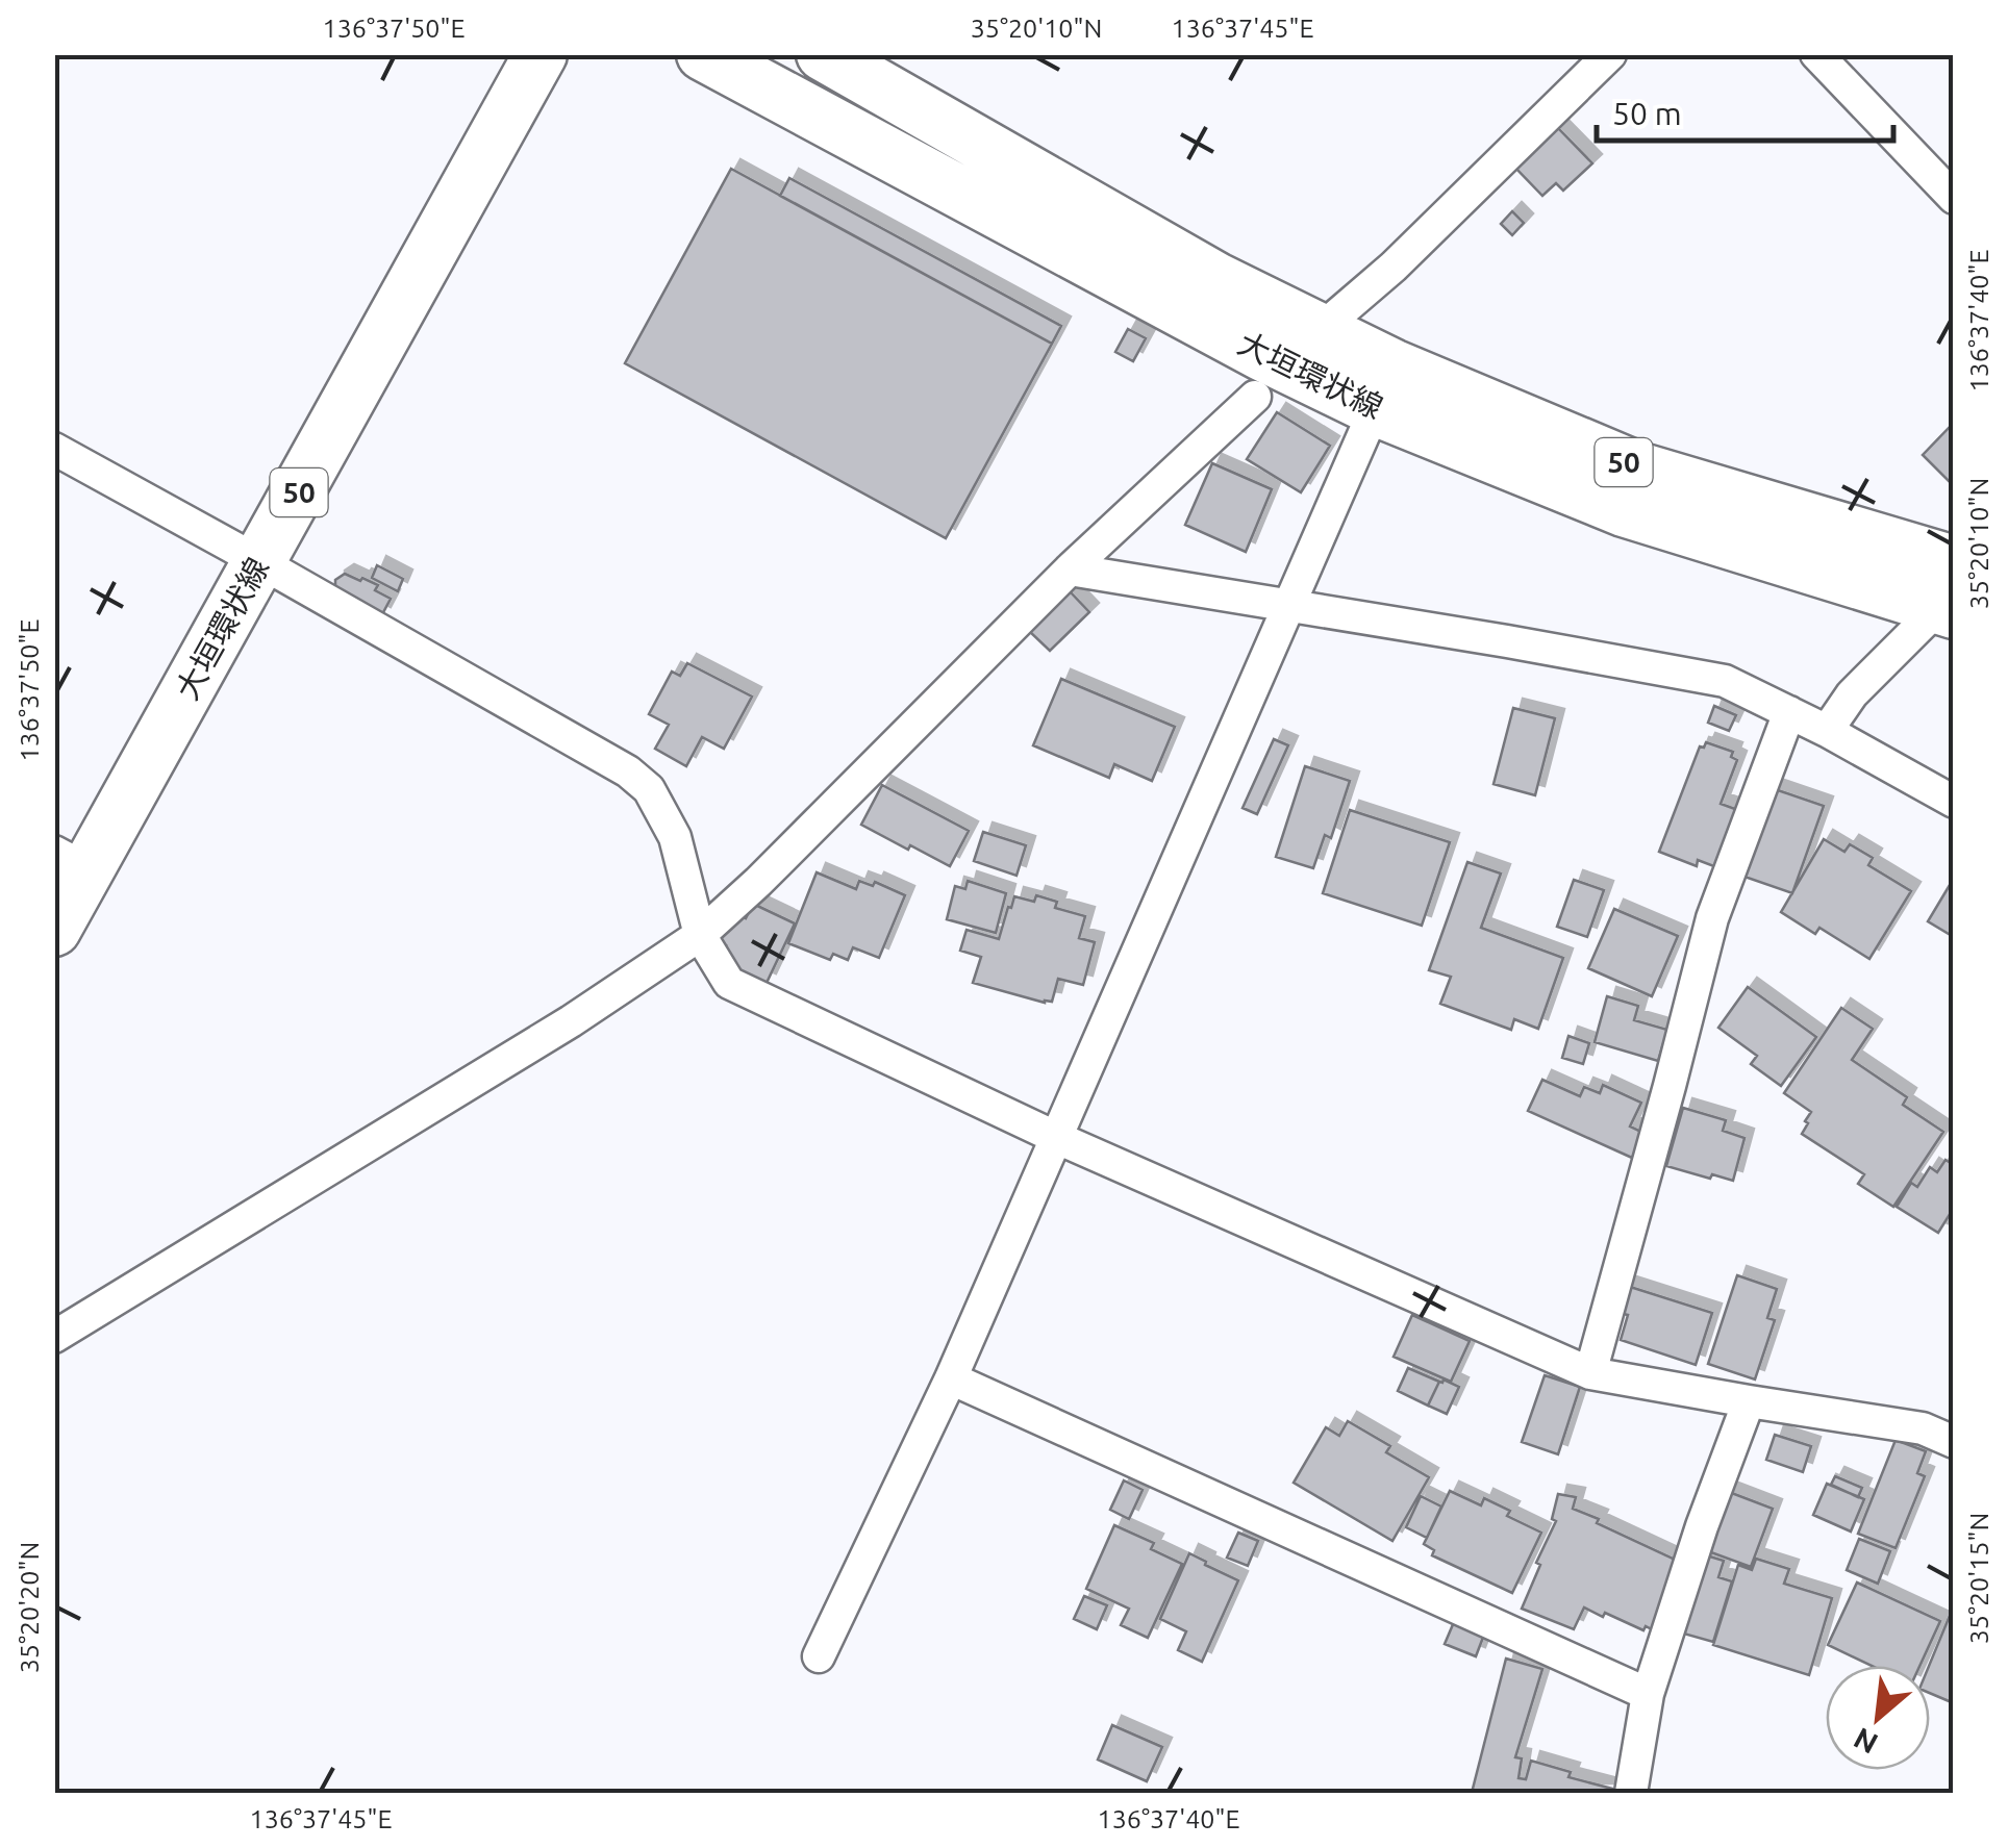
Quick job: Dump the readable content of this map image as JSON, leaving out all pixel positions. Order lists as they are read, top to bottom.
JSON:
{
  "streets": {
    "main road": ["大垣環状線", "50"]
  },
  "scale_bar": "50 m",
  "north": "bottom left",
  "coordinates": [
    "136°37'50\"E",
    "35°20'10\"N",
    "136°37'45\"E",
    "136°37'40\"E",
    "35°20'15\"N",
    "35°20'20\"N"
  ]
}
